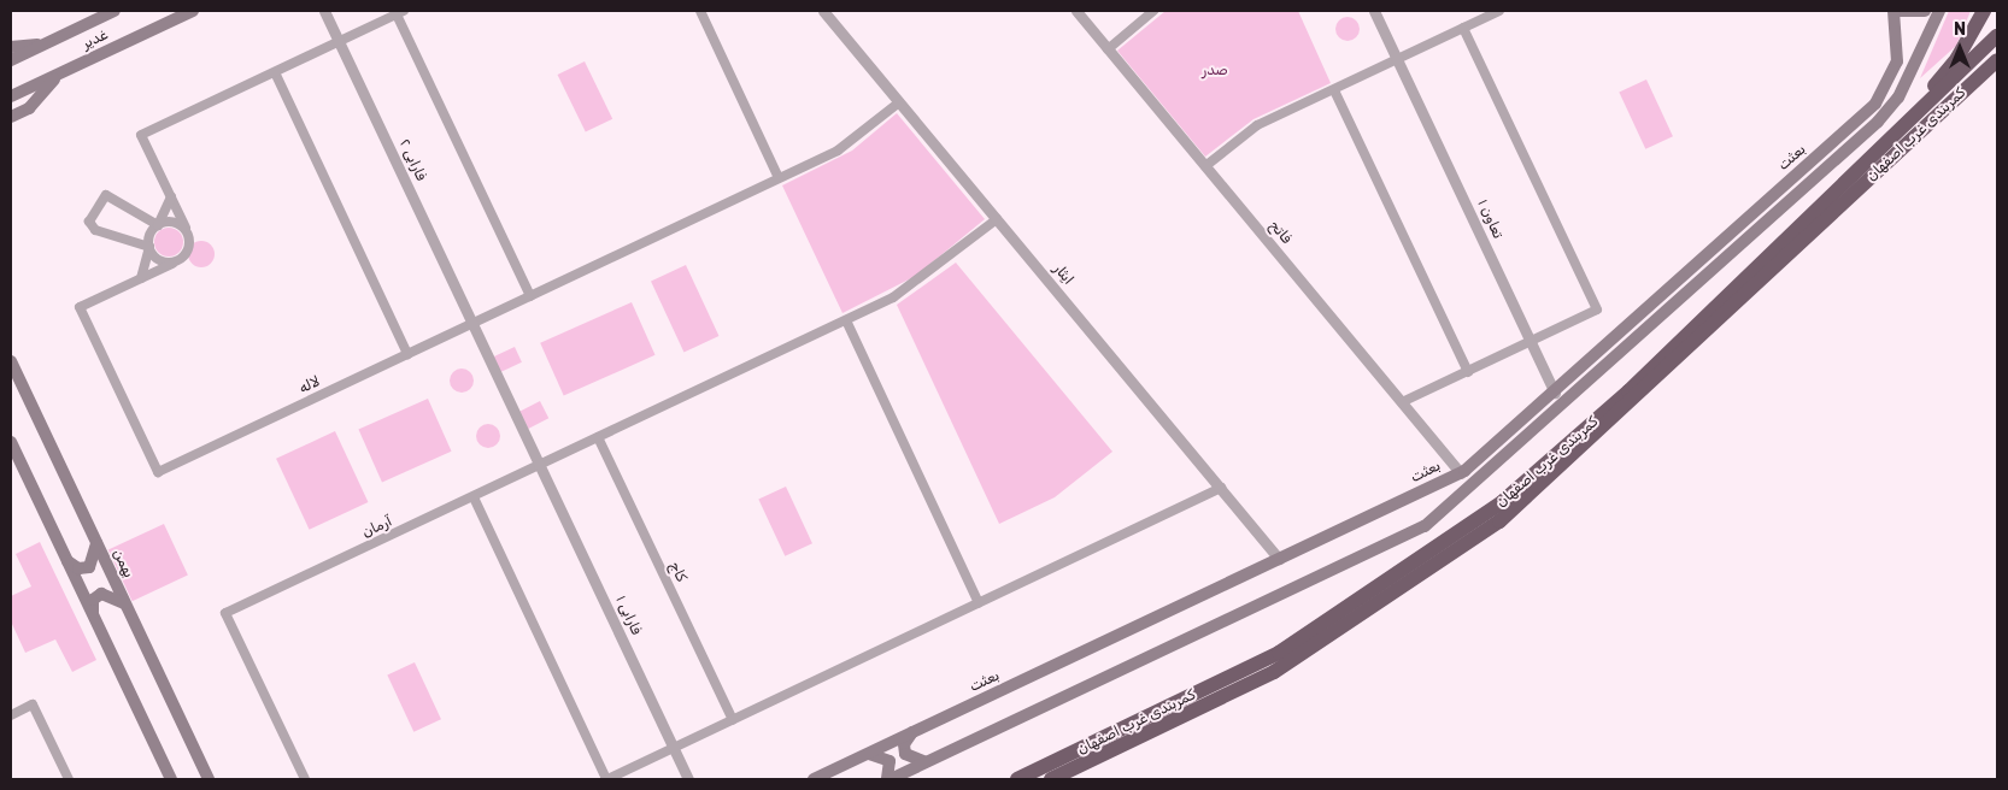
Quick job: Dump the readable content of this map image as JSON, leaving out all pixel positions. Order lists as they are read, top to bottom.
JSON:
{
  "streets": {
    "highway": ["کمربندی غرب اصفهان"],
    "main road": ["غدیر", "بعثت", "بهمن"],
    "street": [
      "فارابی ۲",
      "تعاون ۱",
      "فاتح",
      "ایثار",
      "لاله",
      "آرمان",
      "کاج",
      "فارابی ۱"
    ]
  },
  "crossings": [
    ["بعثت", "تعاون ۱"],
    ["بعثت", "فاتح"],
    ["بعثت", "ایثار"],
    ["فارابی ۲", "لاله"],
    ["فارابی ۲", "آرمان"],
    ["فارابی ۲", "فارابی ۱"],
    ["ایثار", "لاله"],
    ["ایثار", "آرمان"],
    ["آرمان", "کاج"],
    ["آرمان", "فارابی ۱"]
  ],
  "parks": ["صدر"],
  "north": "top"
}
